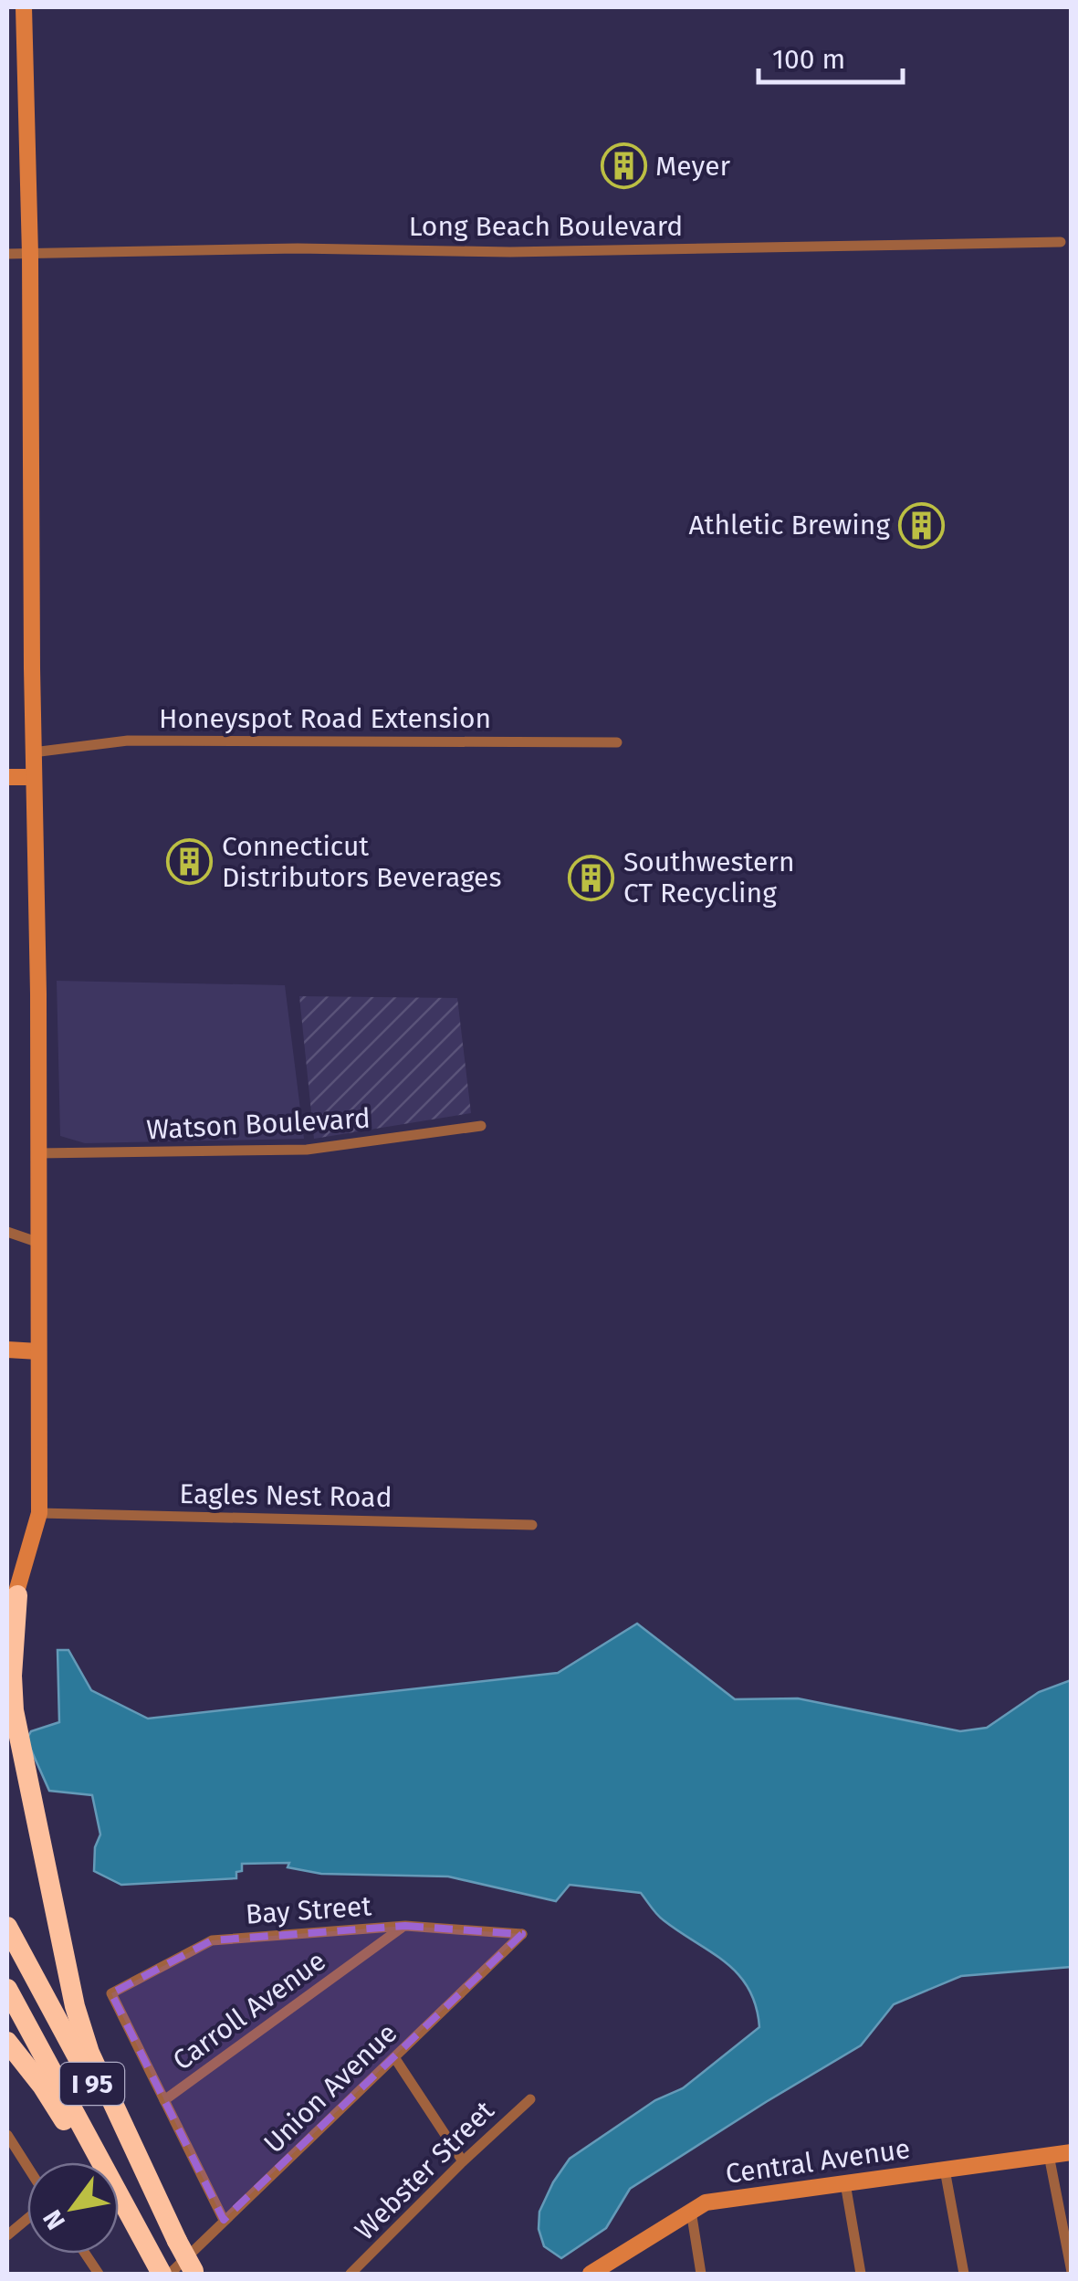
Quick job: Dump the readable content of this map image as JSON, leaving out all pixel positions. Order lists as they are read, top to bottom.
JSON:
{
  "streets": {
    "highway": ["I 95"],
    "main road": ["Central Avenue"],
    "street": [
      "Long Beach Boulevard",
      "Honeyspot Road Extension",
      "Watson Boulevard",
      "Eagles Nest Road",
      "Bay Street",
      "Carroll Avenue",
      "Union Avenue",
      "Webster Street"
    ]
  },
  "crossings": [
    ["Bay Street", "Carroll Avenue"],
    ["Bay Street", "Union Avenue"],
    ["I 95", "Union Avenue"]
  ],
  "places": {
    "building": [
      "Meyer",
      "Athletic Brewing",
      "Connecticut Distributors Beverages",
      "Southwestern CT Recycling"
    ]
  },
  "scale_bar": "100 m",
  "north": "bottom left"
}
